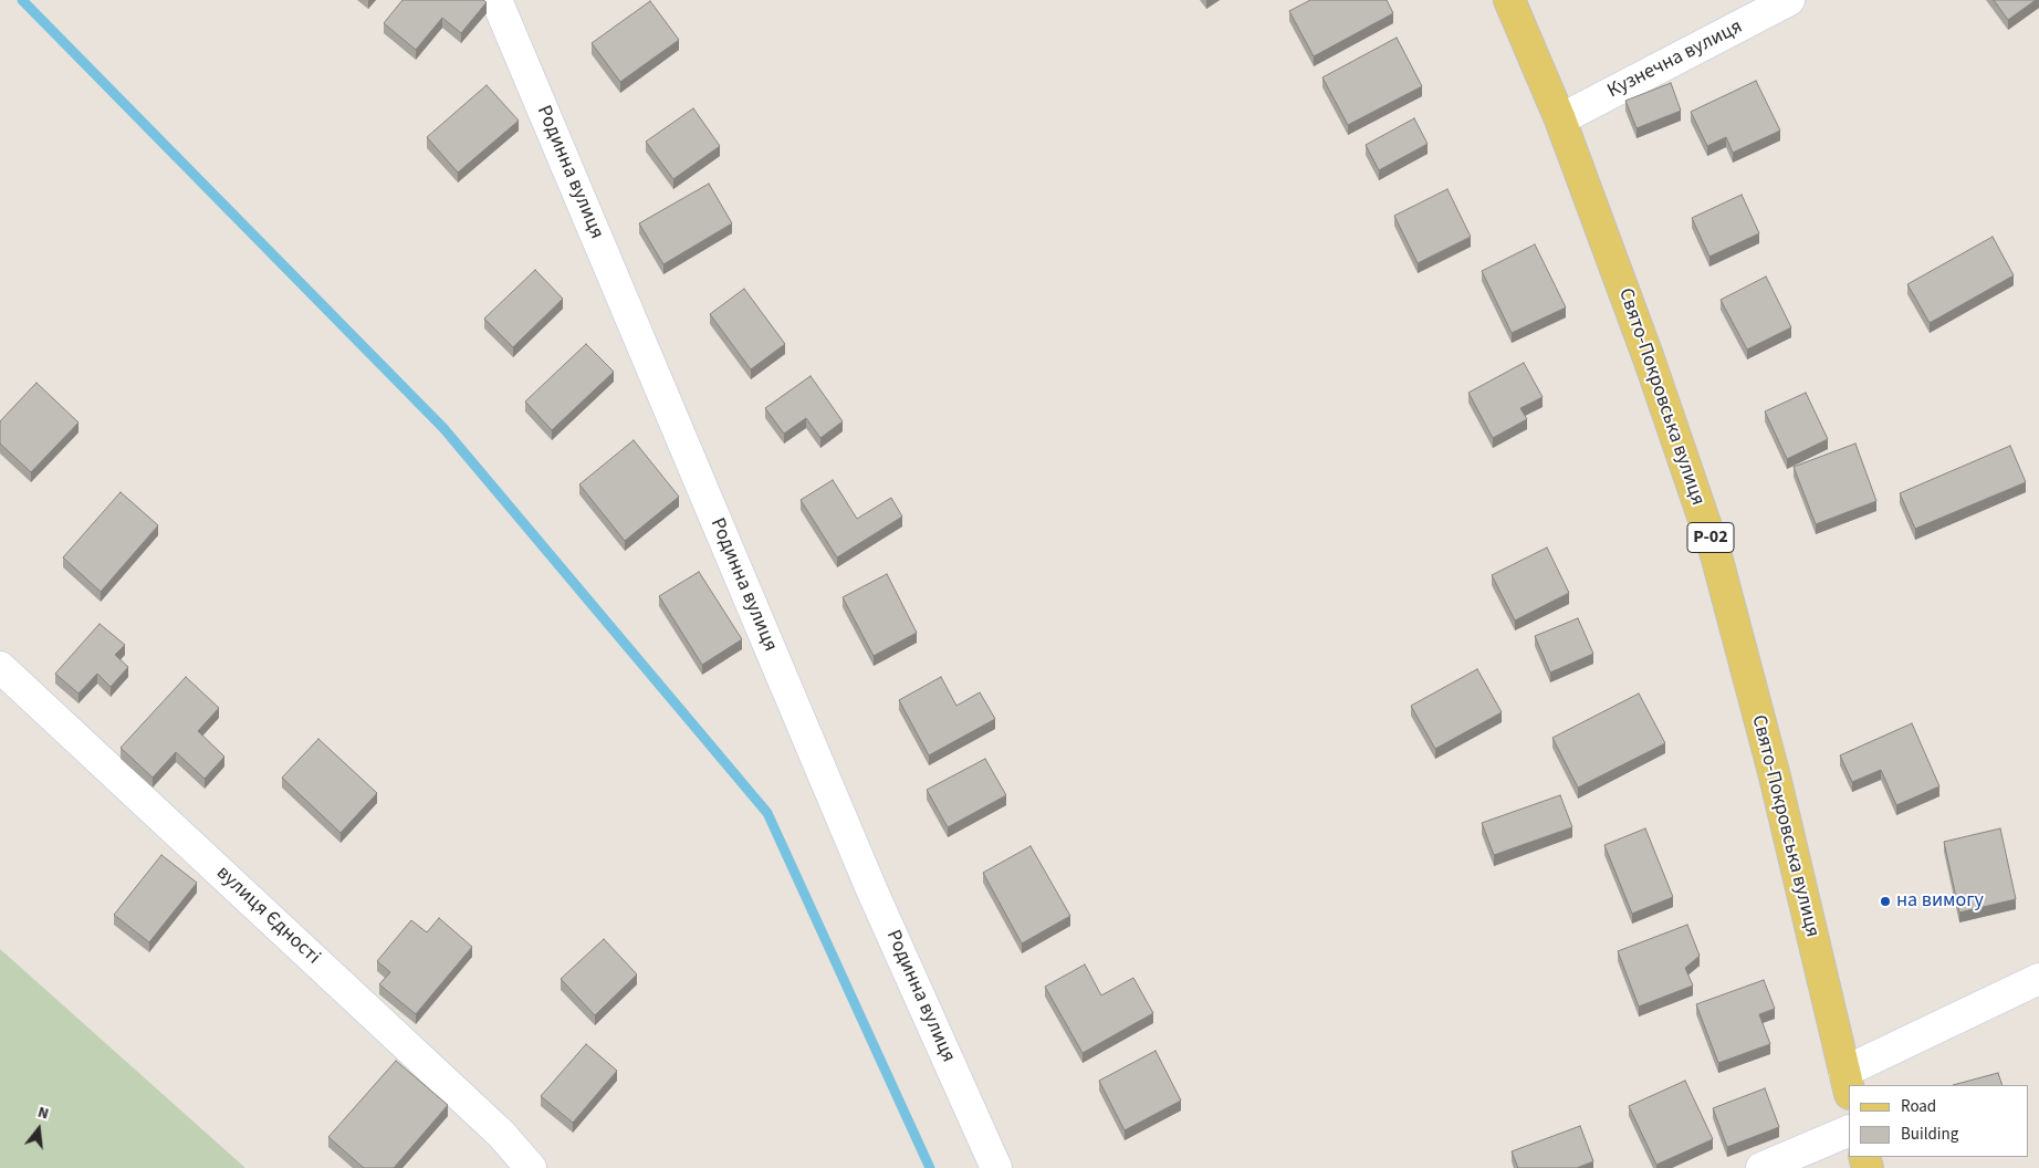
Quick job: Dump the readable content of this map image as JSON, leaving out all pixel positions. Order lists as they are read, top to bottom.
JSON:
{
  "streets": {
    "main road": ["Свято-Покровська вулиця", "Р-02"],
    "street": ["Кузнечна вулиця", "Родинна вулиця", "вулиця Єдності"]
  },
  "crossings": [
    ["Кузнечна вулиця", "Свято-Покровська вулиця"]
  ],
  "places": ["на вимогу"],
  "legend": ["Road", "Building"],
  "north": "top"
}
